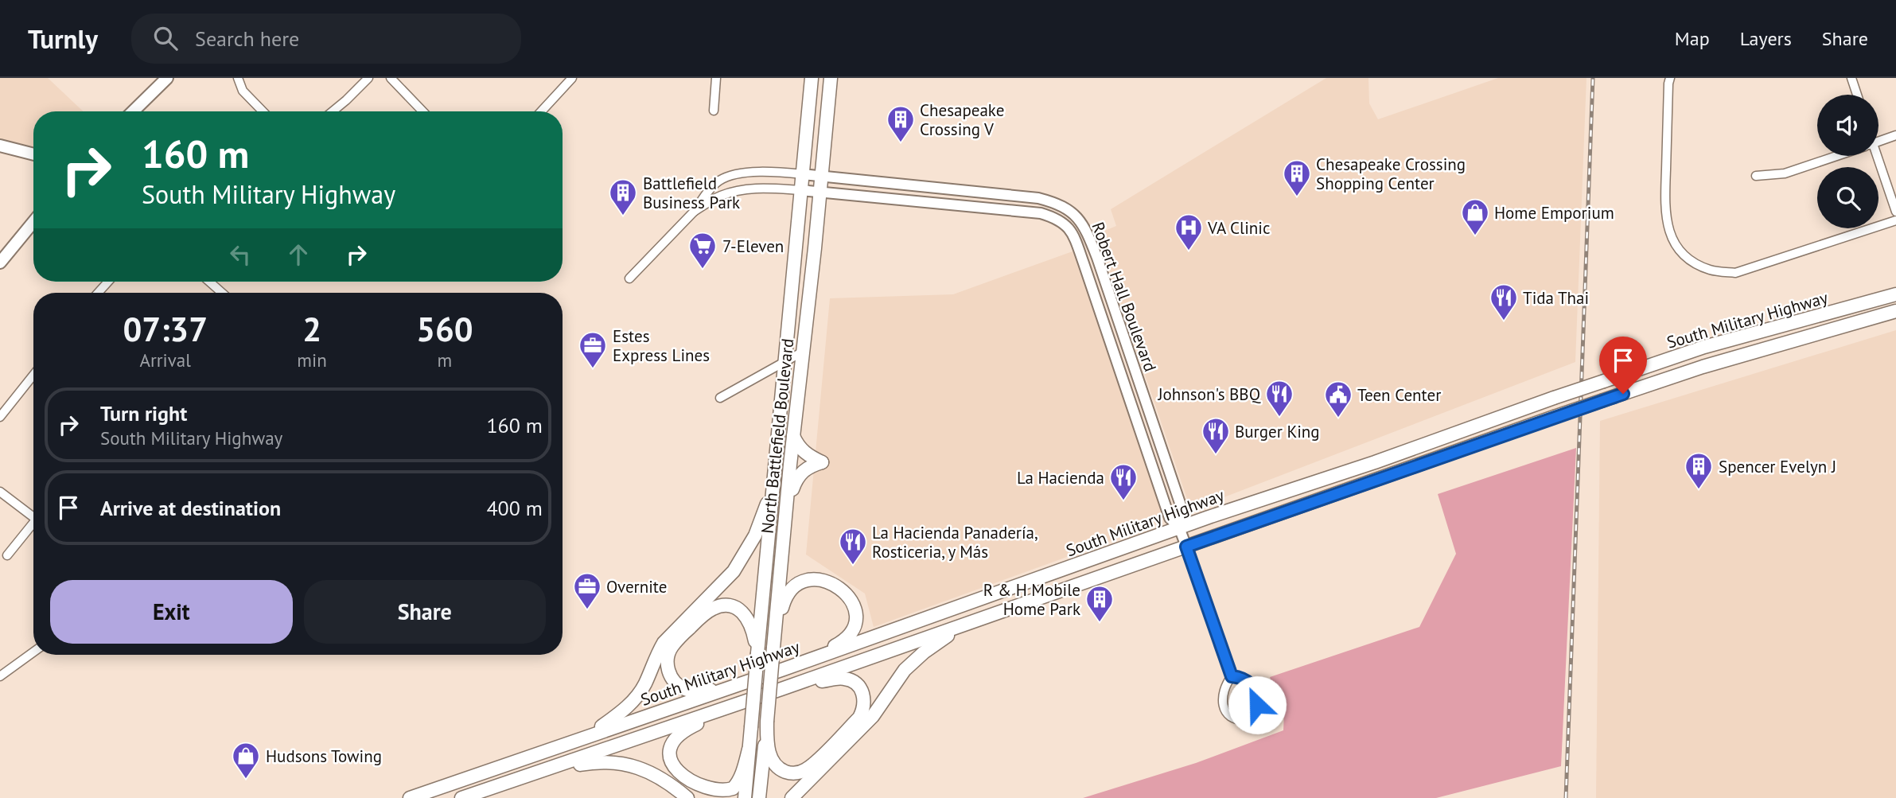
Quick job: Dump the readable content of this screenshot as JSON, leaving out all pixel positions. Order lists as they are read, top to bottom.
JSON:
{
  "streets": {
    "main road": ["South Military Highway", "North Battlefield Boulevard"],
    "street": ["Robert Hall Boulevard"]
  },
  "crossings": [
    ["Robert Hall Boulevard", "South Military Highway"],
    ["Robert Hall Boulevard", "North Battlefield Boulevard"]
  ],
  "places": {
    "building": [
      "Chesapeake Crossing V",
      "Chesapeake Crossing Shopping Center",
      "Battlefield Business Park",
      "Spencer Evelyn J",
      "R & H Mobile Home Park"
    ],
    "shop": ["Home Emporium", "Hudsons Towing"],
    "hospital": ["VA Clinic"],
    "supermarket": ["7-Eleven"],
    "restaurant": [
      "Tida Thai",
      "Johnson's BBQ",
      "Burger King",
      "La Hacienda",
      "La Hacienda Panadería, Rosticeria, y Más"
    ],
    "office": ["Estes Express Lines", "Overnite"],
    "public building": ["Teen Center"]
  },
  "page": {
    "header": "Turnly",
    "search": "Search here",
    "nav": ["Map", "Layers", "Share"],
    "turn": ["160 m", "South Military Highway"],
    "eta": [
      "07:37",
      "Arrival",
      "2",
      "min",
      "560",
      "m"
    ],
    "list": [
      {
        "name": "Turn right",
        "note": "South Military Highway",
        "value": "160 m"
      },
      {
        "name": "Arrive at destination",
        "value": "400 m"
      }
    ],
    "buttons": ["Exit", "Share"]
  }
}
